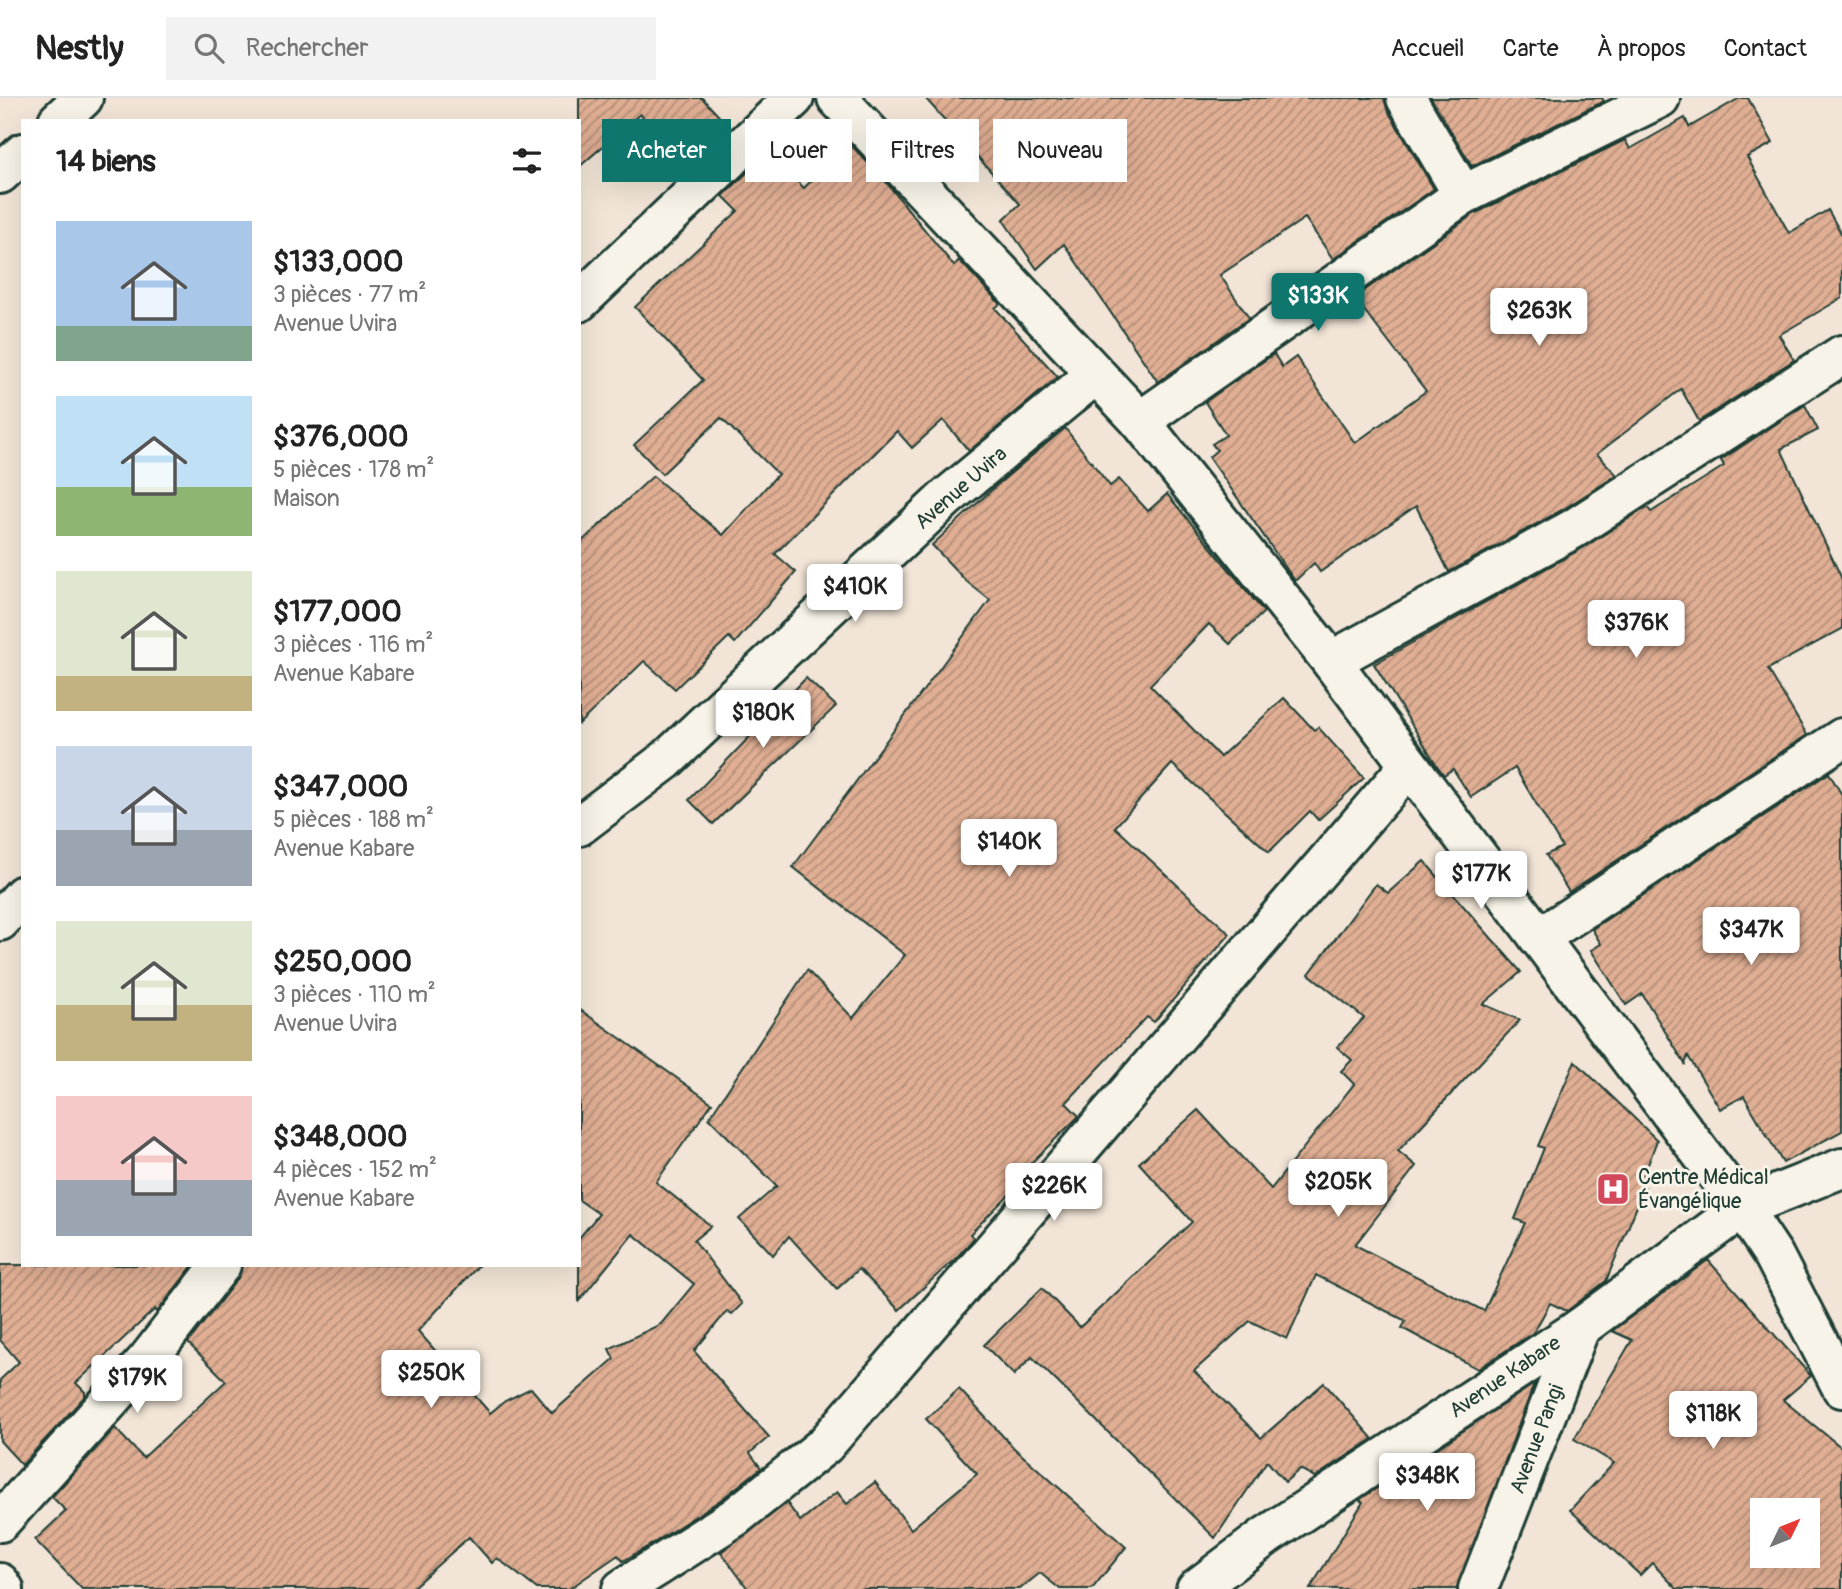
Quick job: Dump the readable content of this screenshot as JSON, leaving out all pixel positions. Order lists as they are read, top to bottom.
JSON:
{
  "streets": {
    "street": ["Avenue Uvira", "Avenue Kabare", "Avenue Pangi"]
  },
  "crossings": [
    ["Avenue Kabare", "Avenue Pangi"]
  ],
  "places": {
    "hospital": ["Centre Médical Évangélique"]
  },
  "north": "top right",
  "page": {
    "header": "Nestly",
    "search": "Rechercher",
    "nav": [
      "Accueil",
      "Carte",
      "À propos",
      "Contact"
    ],
    "chip": [
      "Acheter",
      "Louer",
      "Filtres",
      "Nouveau"
    ],
    "heading": "14 biens",
    "list": [
      {
        "name": "$133,000",
        "note": "3 pièces · 77 m² · Avenue Uvira"
      },
      {
        "name": "$376,000",
        "note": "5 pièces · 178 m² · Maison"
      },
      {
        "name": "$177,000",
        "note": "3 pièces · 116 m² · Avenue Kabare"
      },
      {
        "name": "$347,000",
        "note": "5 pièces · 188 m² · Avenue Kabare"
      },
      {
        "name": "$250,000",
        "note": "3 pièces · 110 m² · Avenue Uvira"
      },
      {
        "name": "$348,000",
        "note": "4 pièces · 152 m² · Avenue Kabare"
      }
    ],
    "price": [
      "$133K",
      "$263K",
      "$410K",
      "$376K",
      "$180K",
      "$140K",
      "$177K",
      "$347K",
      "$205K",
      "$226K",
      "$250K",
      "$179K",
      "$118K",
      "$348K"
    ]
  }
}
